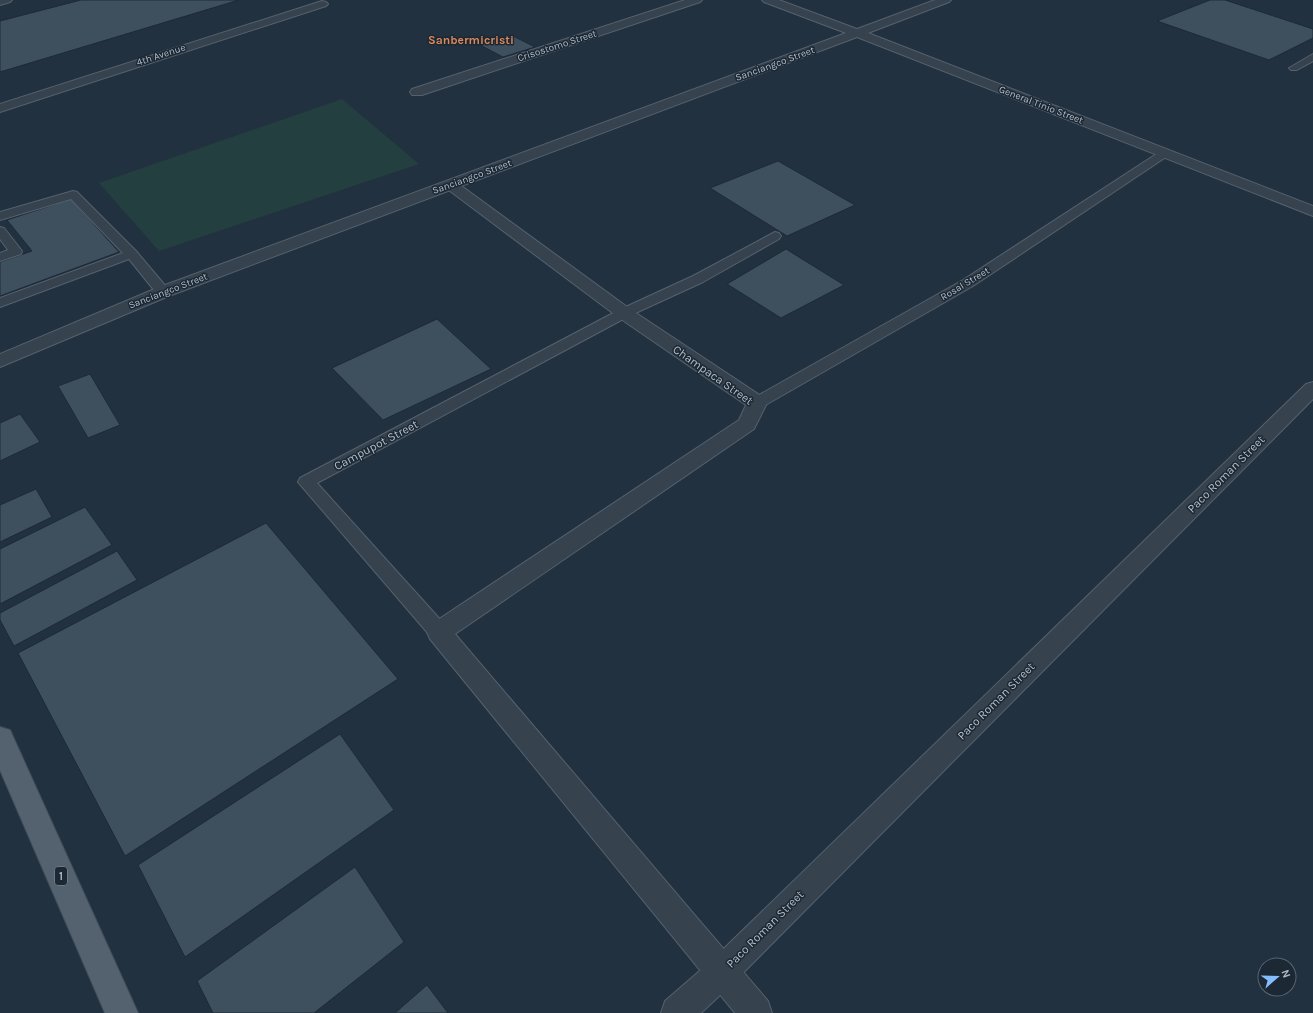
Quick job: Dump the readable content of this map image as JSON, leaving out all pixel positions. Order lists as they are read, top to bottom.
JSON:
{
  "streets": {
    "main road": ["1"],
    "street": [
      "Crisostomo Street",
      "4th Avenue",
      "Sanciangco Street",
      "General Tinio Street",
      "Champaca Street",
      "Paco Roman Street"
    ],
    "lane": ["Rosal Street", "Campupot Street"]
  },
  "crossings": [
    ["Sanciangco Street", "General Tinio Street"],
    ["Sanciangco Street", "Champaca Street"],
    ["General Tinio Street", "Rosal Street"],
    ["Rosal Street", "Champaca Street"],
    ["Champaca Street", "Campupot Street"]
  ],
  "districts": ["Sanbermicristi"],
  "north": "right"
}
